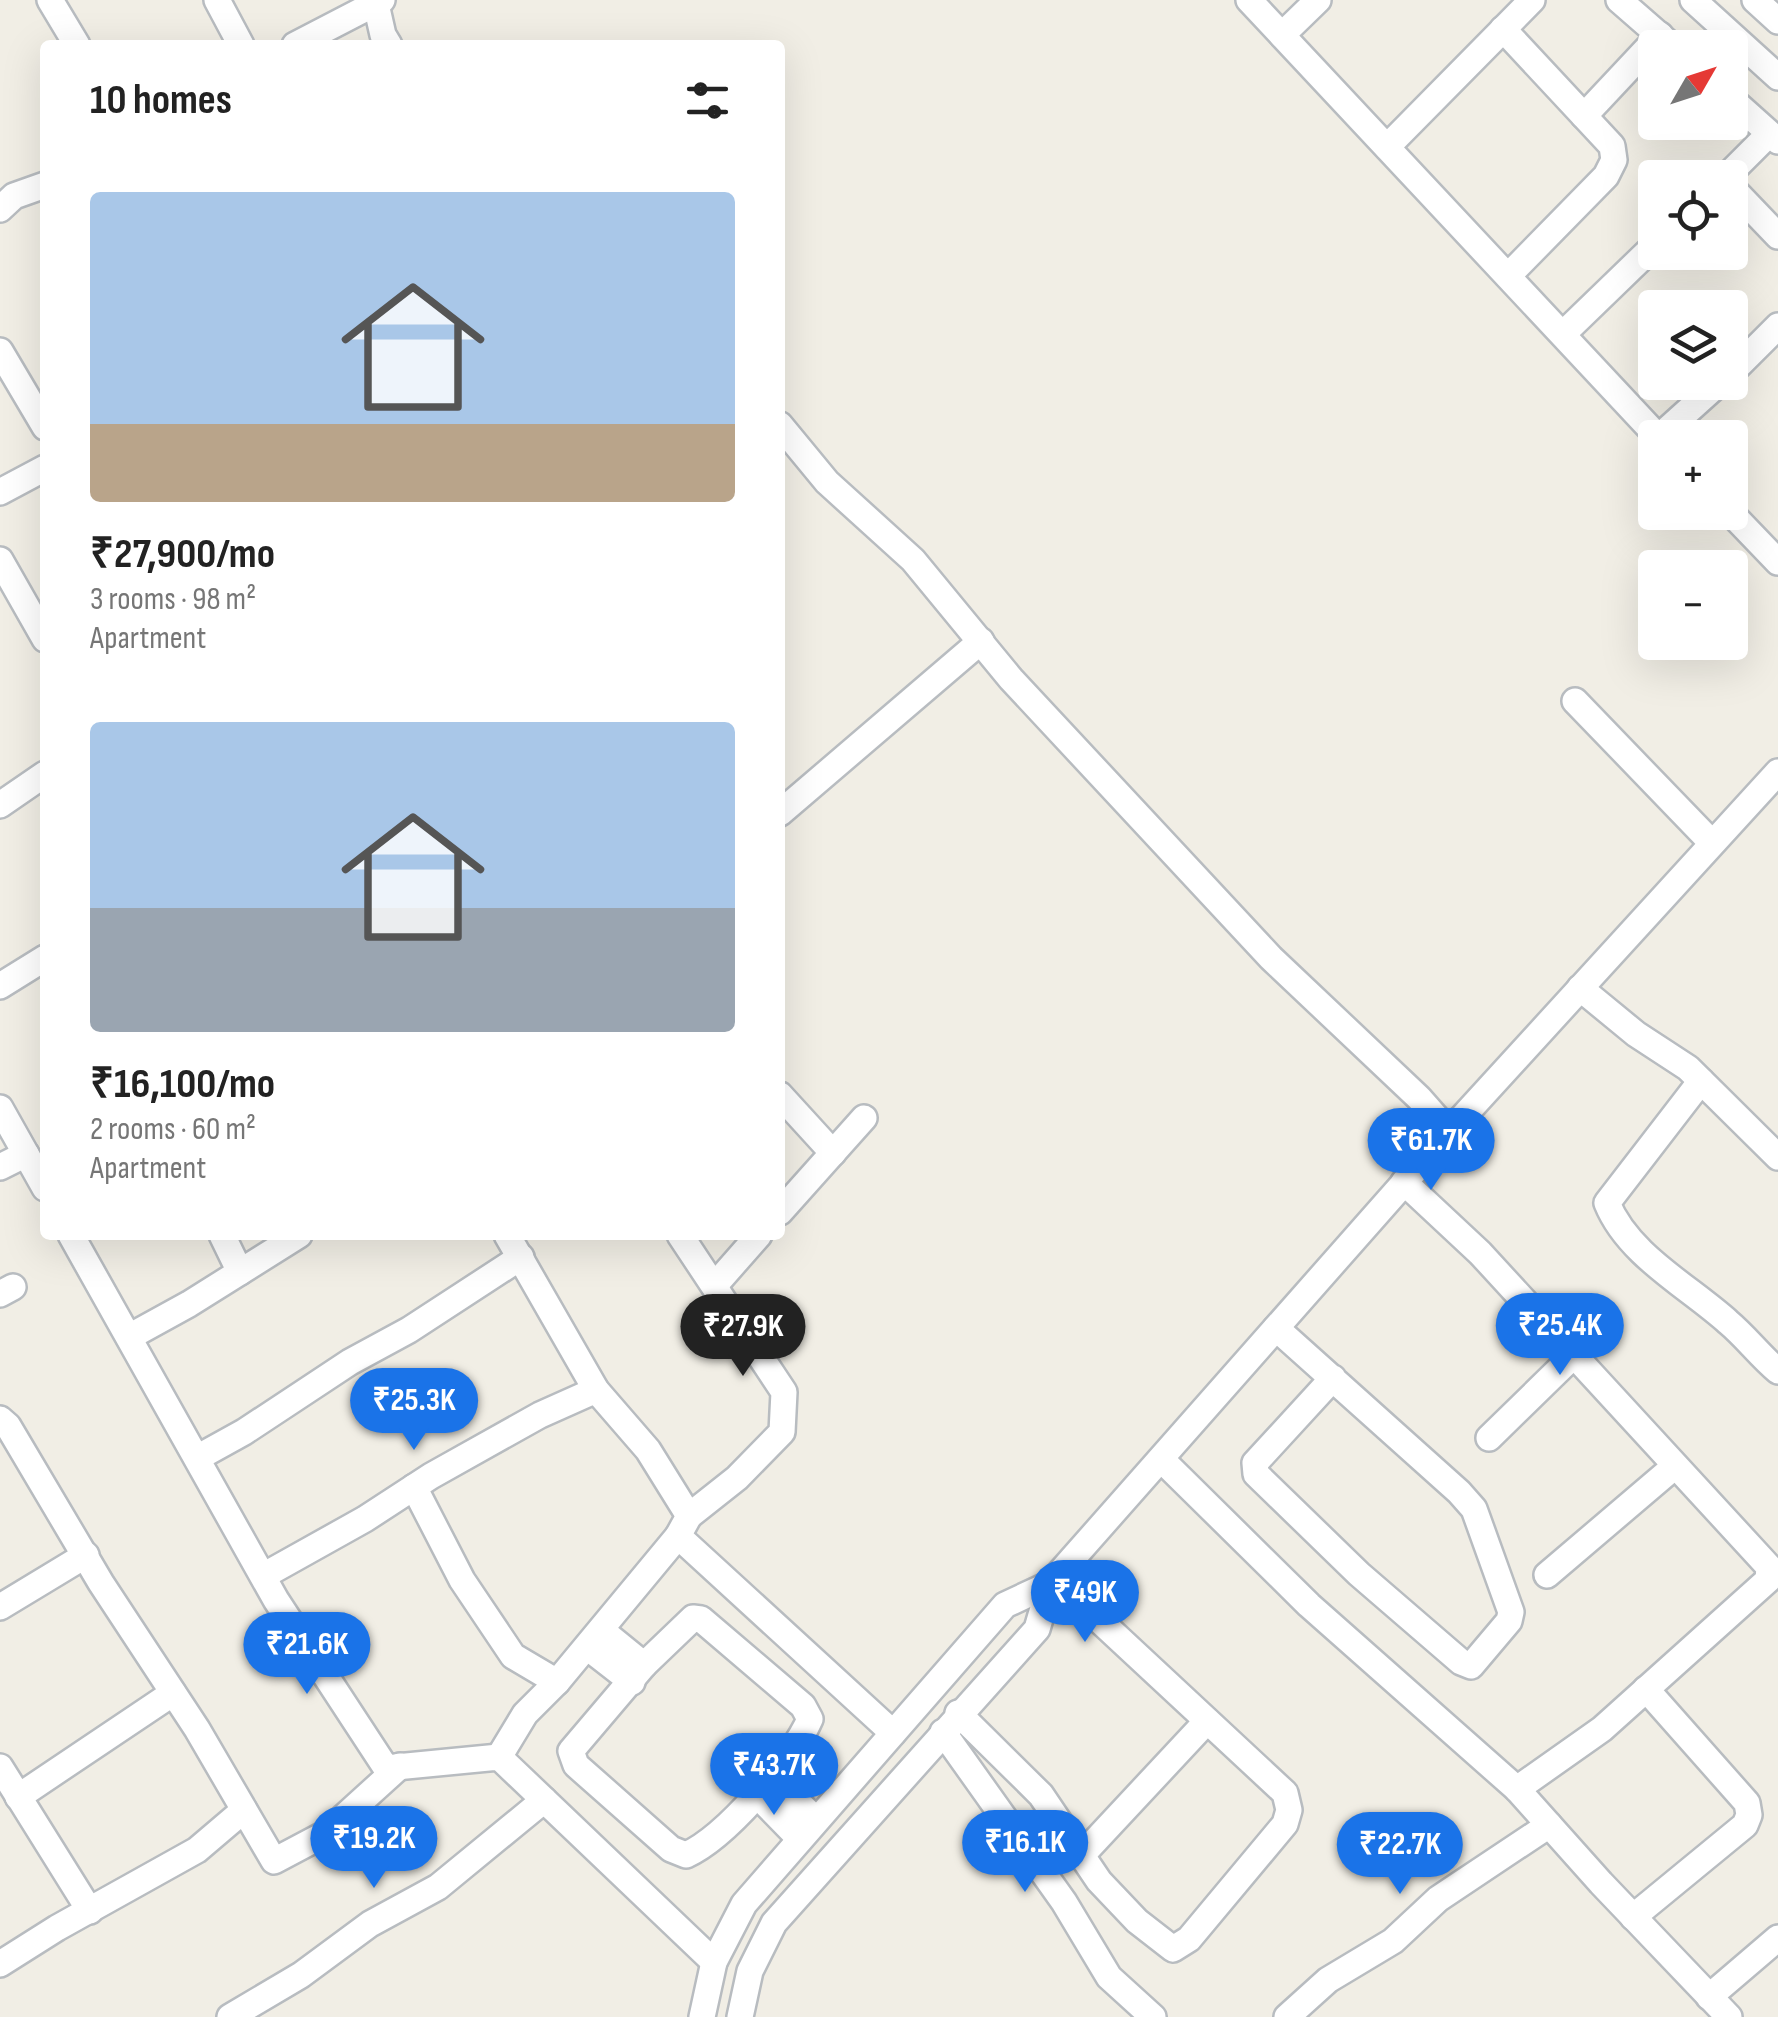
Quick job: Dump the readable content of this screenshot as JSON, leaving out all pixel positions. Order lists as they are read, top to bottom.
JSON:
{
  "north": "top right",
  "page": {
    "map_buttons": ["+", "−"],
    "heading": "10 homes",
    "list": [
      {
        "name": "₹27,900/mo",
        "note": "3 rooms · 98 m² · Apartment"
      },
      {
        "name": "₹16,100/mo",
        "note": "2 rooms · 60 m² · Apartment"
      }
    ],
    "price": [
      "₹61.7K",
      "₹25.4K",
      "₹27.9K",
      "₹25.3K",
      "₹49K",
      "₹21.6K",
      "₹43.7K",
      "₹19.2K",
      "₹16.1K",
      "₹22.7K"
    ]
  }
}
